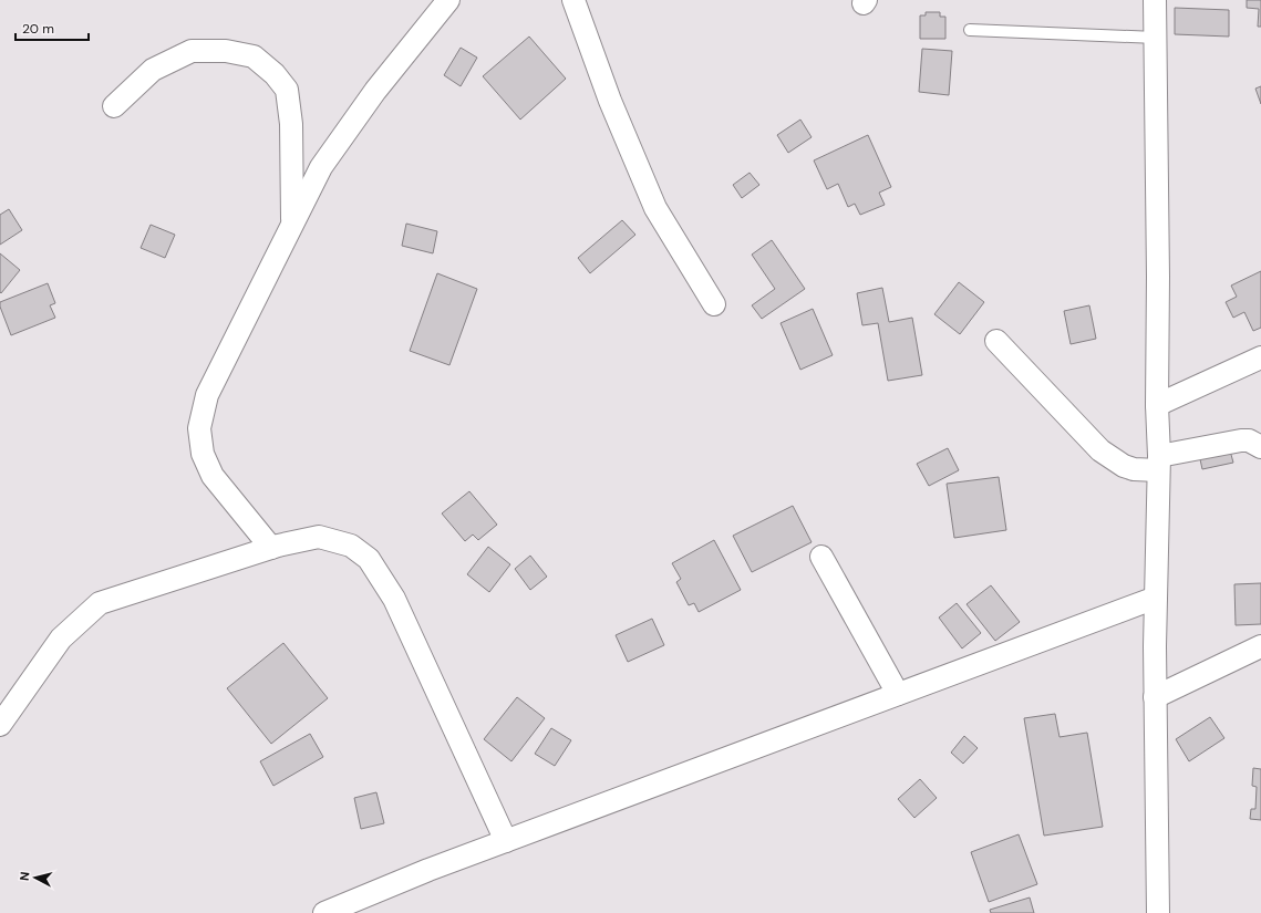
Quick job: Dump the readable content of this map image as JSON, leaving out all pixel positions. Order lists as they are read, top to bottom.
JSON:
{
  "scale_bar": "20 m",
  "north": "left"
}
